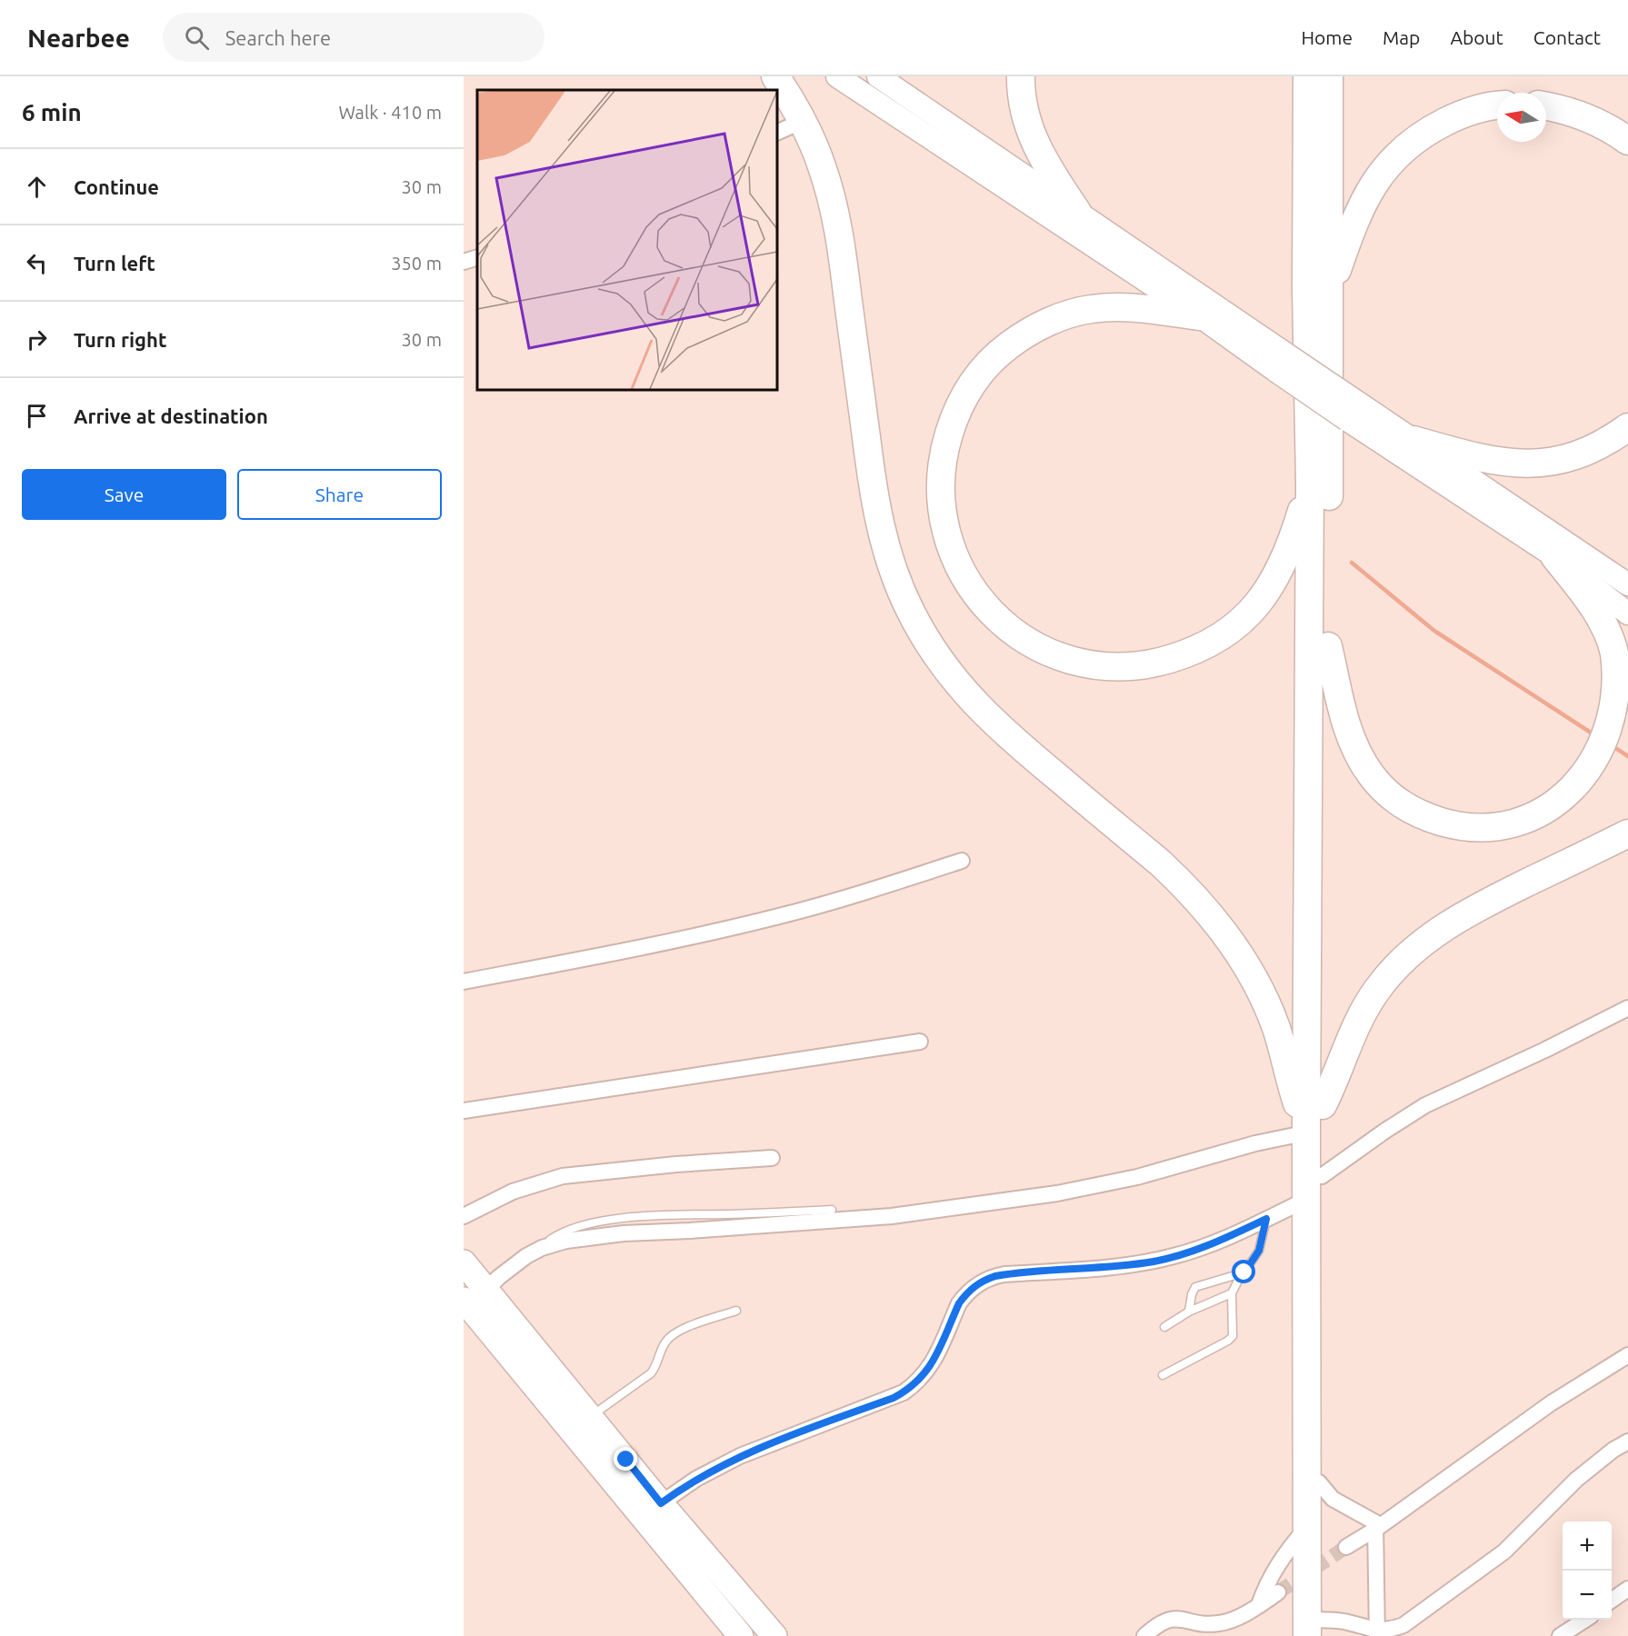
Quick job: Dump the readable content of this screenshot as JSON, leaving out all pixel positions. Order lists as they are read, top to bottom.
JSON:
{
  "north": "left",
  "page": {
    "header": "Nearbee",
    "search": "Search here",
    "nav": [
      "Home",
      "Map",
      "About",
      "Contact"
    ],
    "heading": ["6 min", "Walk · 410 m"],
    "list": [
      ["Continue", "30 m"],
      ["Turn left", "350 m"],
      ["Turn right", "30 m"],
      "Arrive at destination"
    ],
    "buttons": ["Save", "Share"],
    "map_buttons": ["+", "−"]
  }
}
